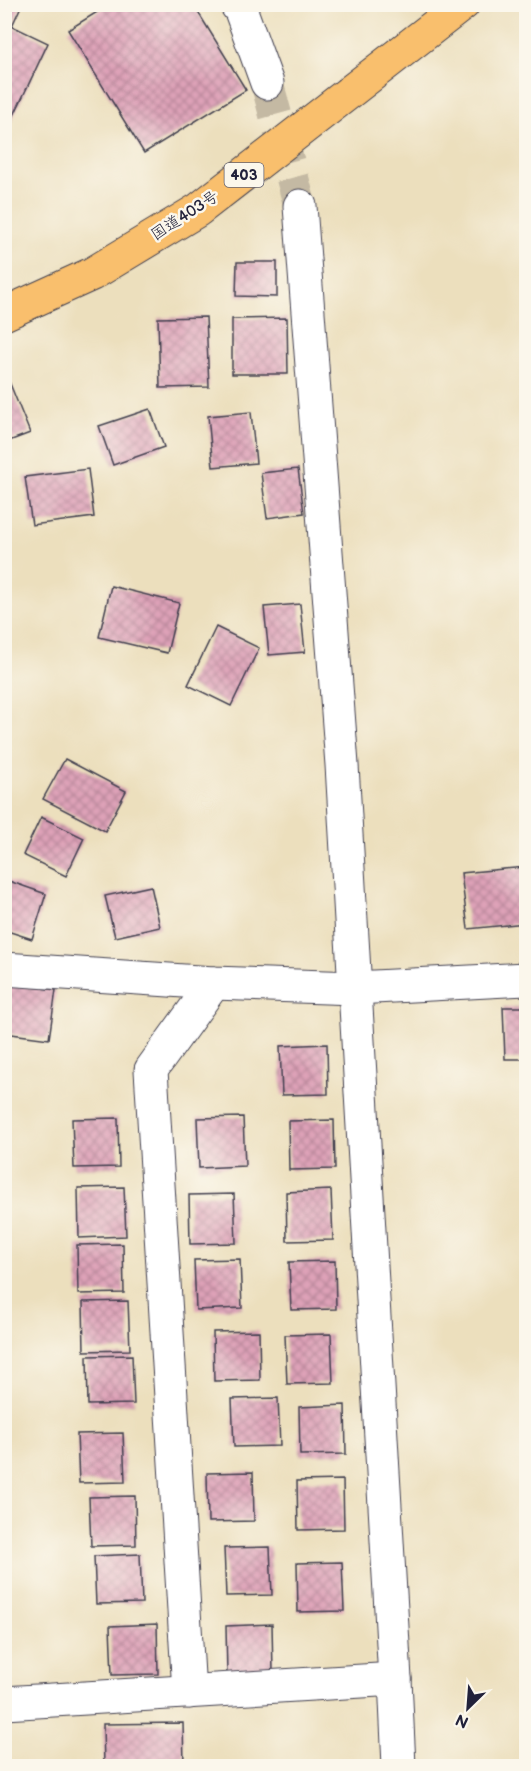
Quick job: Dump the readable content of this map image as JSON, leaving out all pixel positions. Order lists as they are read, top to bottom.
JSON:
{
  "streets": {
    "highway": ["403", "国道403号"]
  },
  "north": "bottom left"
}
